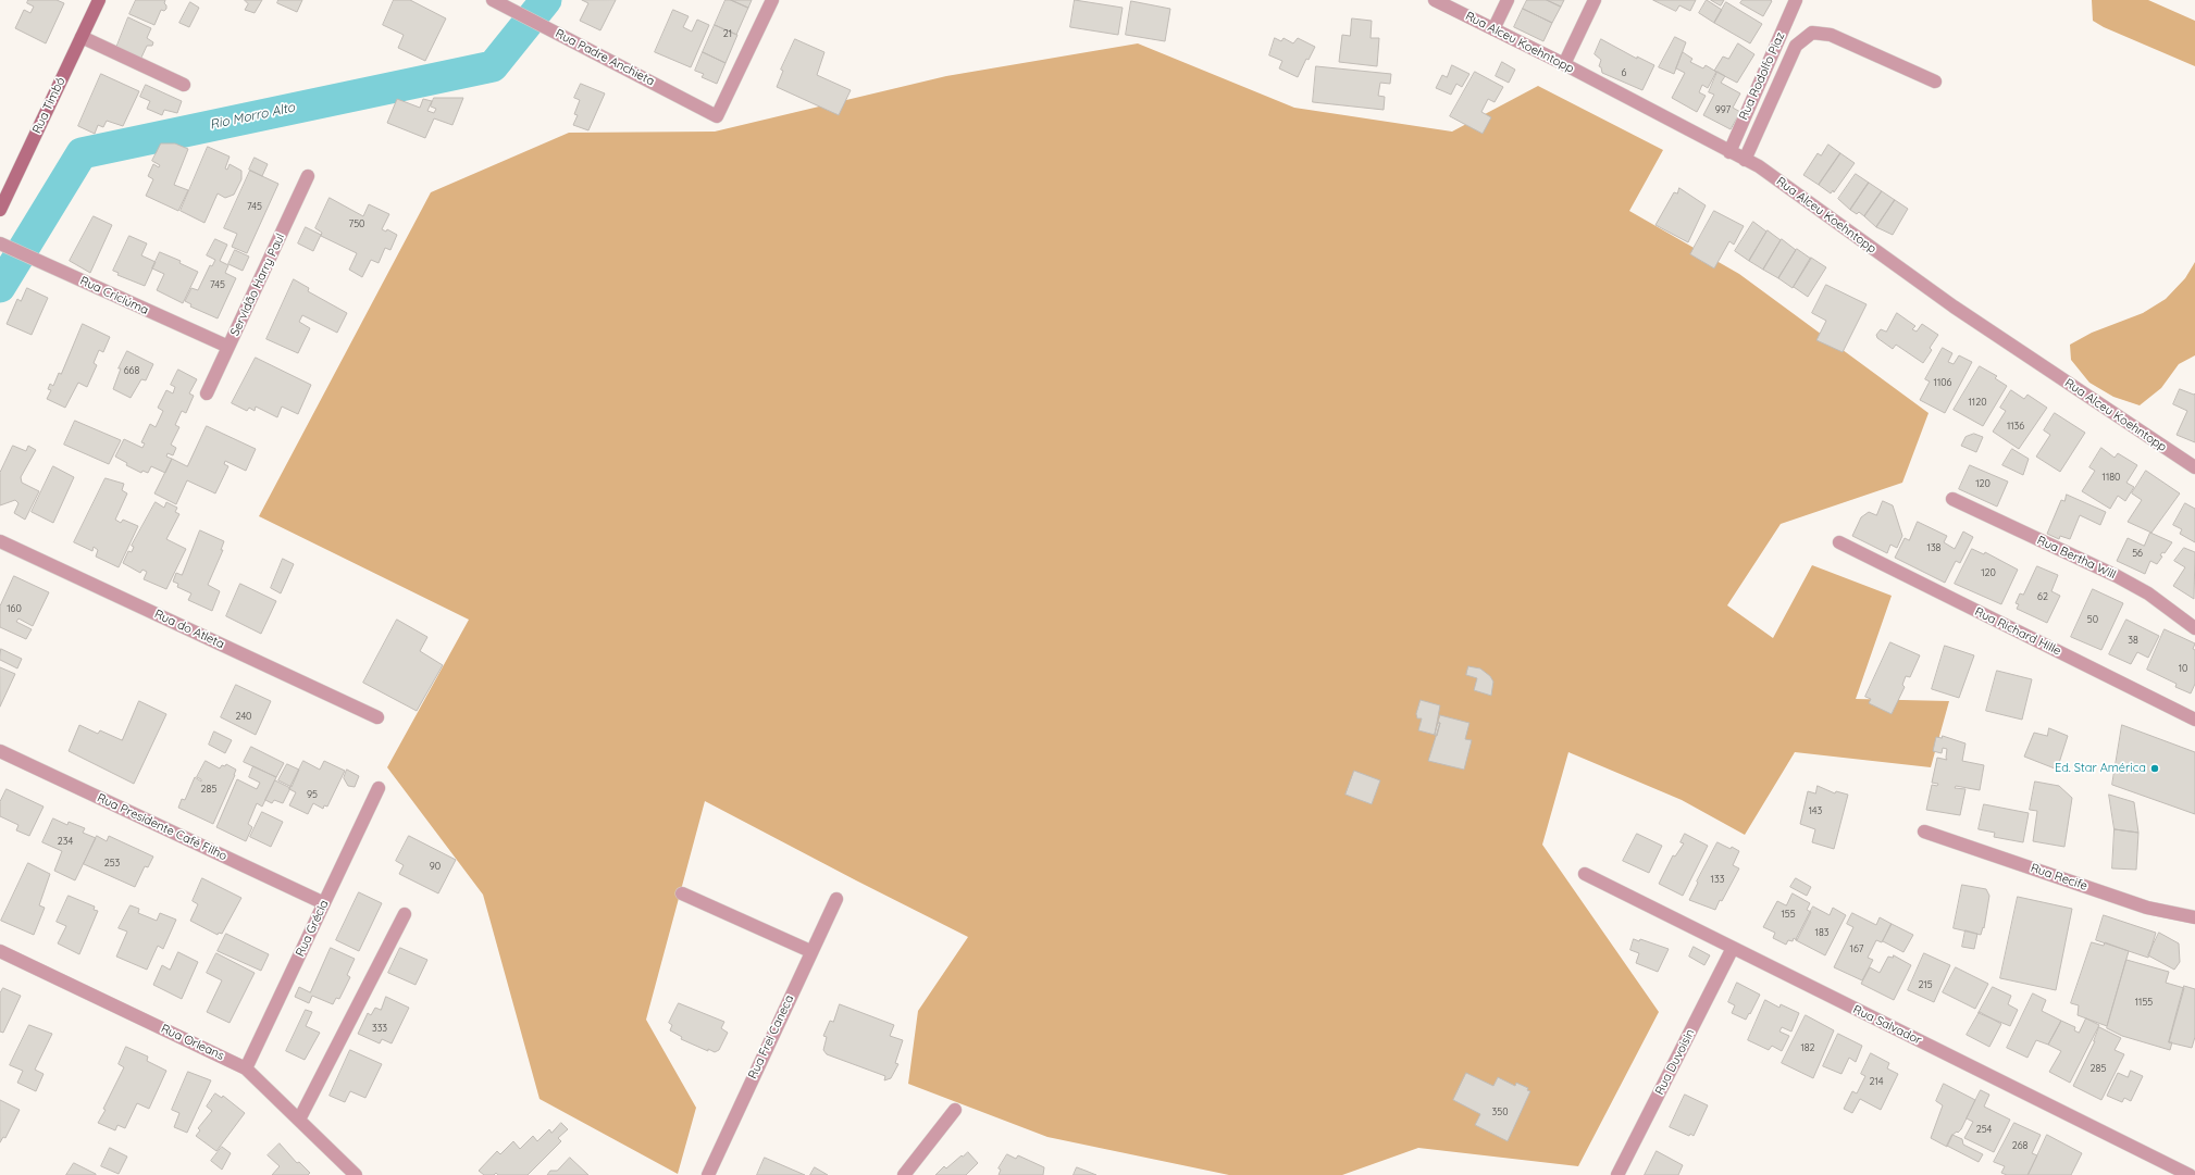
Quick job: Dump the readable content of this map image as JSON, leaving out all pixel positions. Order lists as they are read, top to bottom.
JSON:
{
  "streets": {
    "main road": ["Rua Timbó"],
    "street": [
      "Rua Alceu Koehntopp",
      "Rua Padre Anchieta",
      "Rua Rodolfo Piaz",
      "Servidão Harry Paul",
      "Rua Criciúma",
      "Rua Bertha Will",
      "Rua do Atleta",
      "Rua Richard Hille",
      "Rua Presidente Café Filho",
      "Rua Recife",
      "Rua Grécia",
      "Rua Salvador",
      "Rua Frei Caneca",
      "Rua Orleans",
      "Rua Duvoisin"
    ]
  },
  "crossings": [
    ["Rua Alceu Koehntopp", "Rua Rodolfo Piaz"],
    ["Servidão Harry Paul", "Rua Criciúma"],
    ["Rua Presidente Café Filho", "Rua Grécia"],
    ["Rua Grécia", "Rua Orleans"],
    ["Rua Salvador", "Rua Duvoisin"]
  ],
  "water": ["Rio Morro Alto"],
  "places": ["Ed. Star América"],
  "house_numbers": [
    "21",
    "6",
    "997",
    "745",
    "750",
    "745",
    "668",
    "1106",
    "1120",
    "1136",
    "1180",
    "120",
    "138",
    "56",
    "120",
    "62",
    "160",
    "50",
    "38",
    "10",
    "240",
    "285",
    "95",
    "143",
    "234",
    "253",
    "90",
    "133",
    "155",
    "183",
    "167",
    "215",
    "1155",
    "333",
    "182",
    "285",
    "214",
    "350",
    "254",
    "268"
  ]
}
